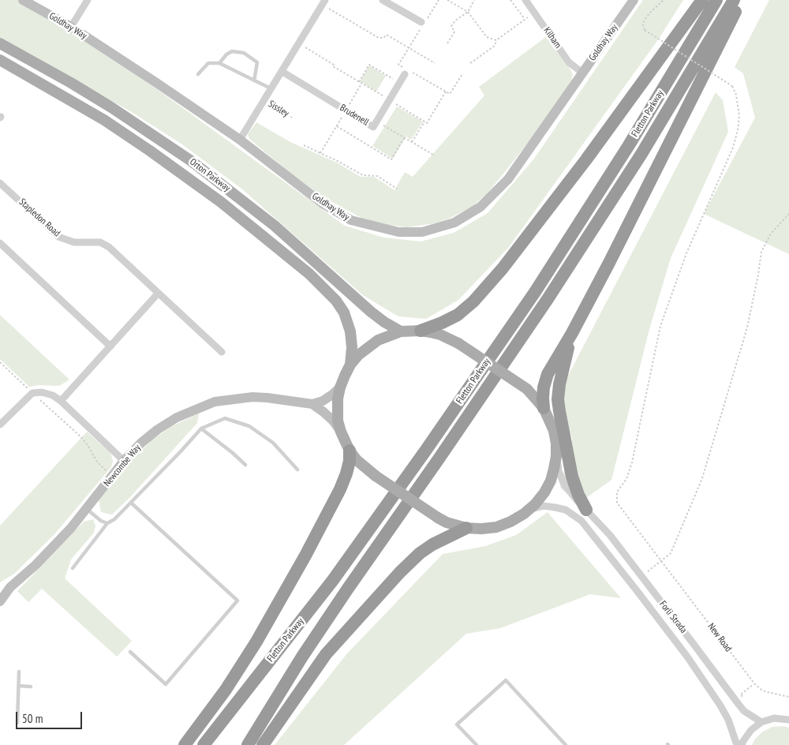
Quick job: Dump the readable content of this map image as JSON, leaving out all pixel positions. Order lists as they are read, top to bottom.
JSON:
{
  "streets": {
    "highway": ["Fletton Parkway"],
    "main road": ["Orton Parkway"],
    "street": [
      "Goldhay Way",
      "Kilham",
      "Brudenell",
      "Stapledon Road",
      "Newcombe Way",
      "Forli Strada"
    ],
    "path": ["Sissley", "New Road"]
  },
  "crossings": [
    ["Goldhay Way", "Kilham"]
  ],
  "scale_bar": "50 m"
}
